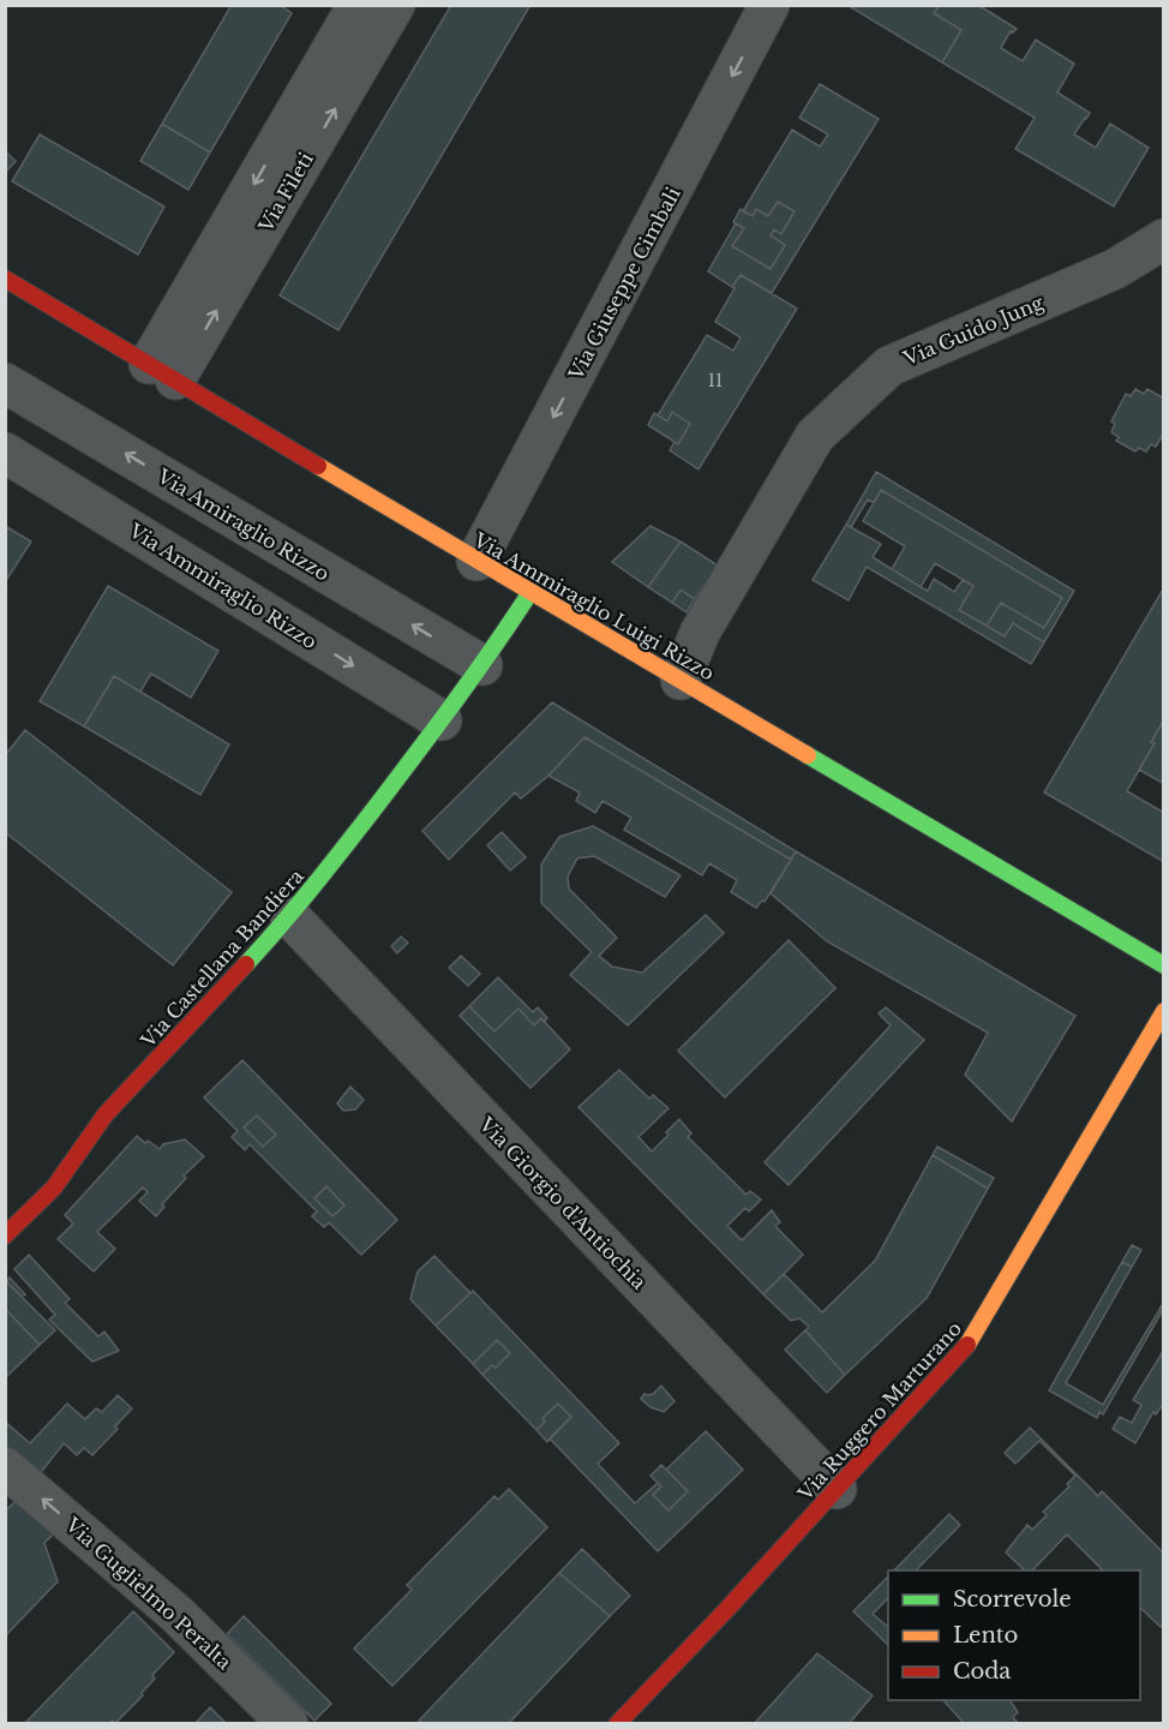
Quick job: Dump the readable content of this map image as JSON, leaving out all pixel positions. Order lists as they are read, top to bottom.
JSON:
{
  "streets": {
    "street": [
      "Via Fileti",
      "Via Giuseppe Cimbali",
      "Via Guido Jung",
      "Via Amiraglio Rizzo",
      "Via Ammiraglio Rizzo",
      "Via Ammiraglio Luigi Rizzo",
      "Via Castellana Bandiera",
      "Via Giorgio d'Antiochia",
      "Via Ruggero Marturano",
      "Via Guglielmo Peralta"
    ]
  },
  "crossings": [
    ["Via Fileti", "Via Ammiraglio Luigi Rizzo"],
    ["Via Giuseppe Cimbali", "Via Ammiraglio Luigi Rizzo"],
    ["Via Guido Jung", "Via Ammiraglio Luigi Rizzo"],
    ["Via Amiraglio Rizzo", "Via Castellana Bandiera"],
    ["Via Ammiraglio Rizzo", "Via Castellana Bandiera"],
    ["Via Ammiraglio Luigi Rizzo", "Via Castellana Bandiera"],
    ["Via Castellana Bandiera", "Via Giorgio d'Antiochia"],
    ["Via Giorgio d'Antiochia", "Via Ruggero Marturano"]
  ],
  "one_way": [
    "Via Giuseppe Cimbali",
    "Via Amiraglio Rizzo",
    "Via Ammiraglio Rizzo",
    "Via Guglielmo Peralta"
  ],
  "house_numbers": ["11"],
  "legend": ["Scorrevole", "Lento", "Coda"]
}
